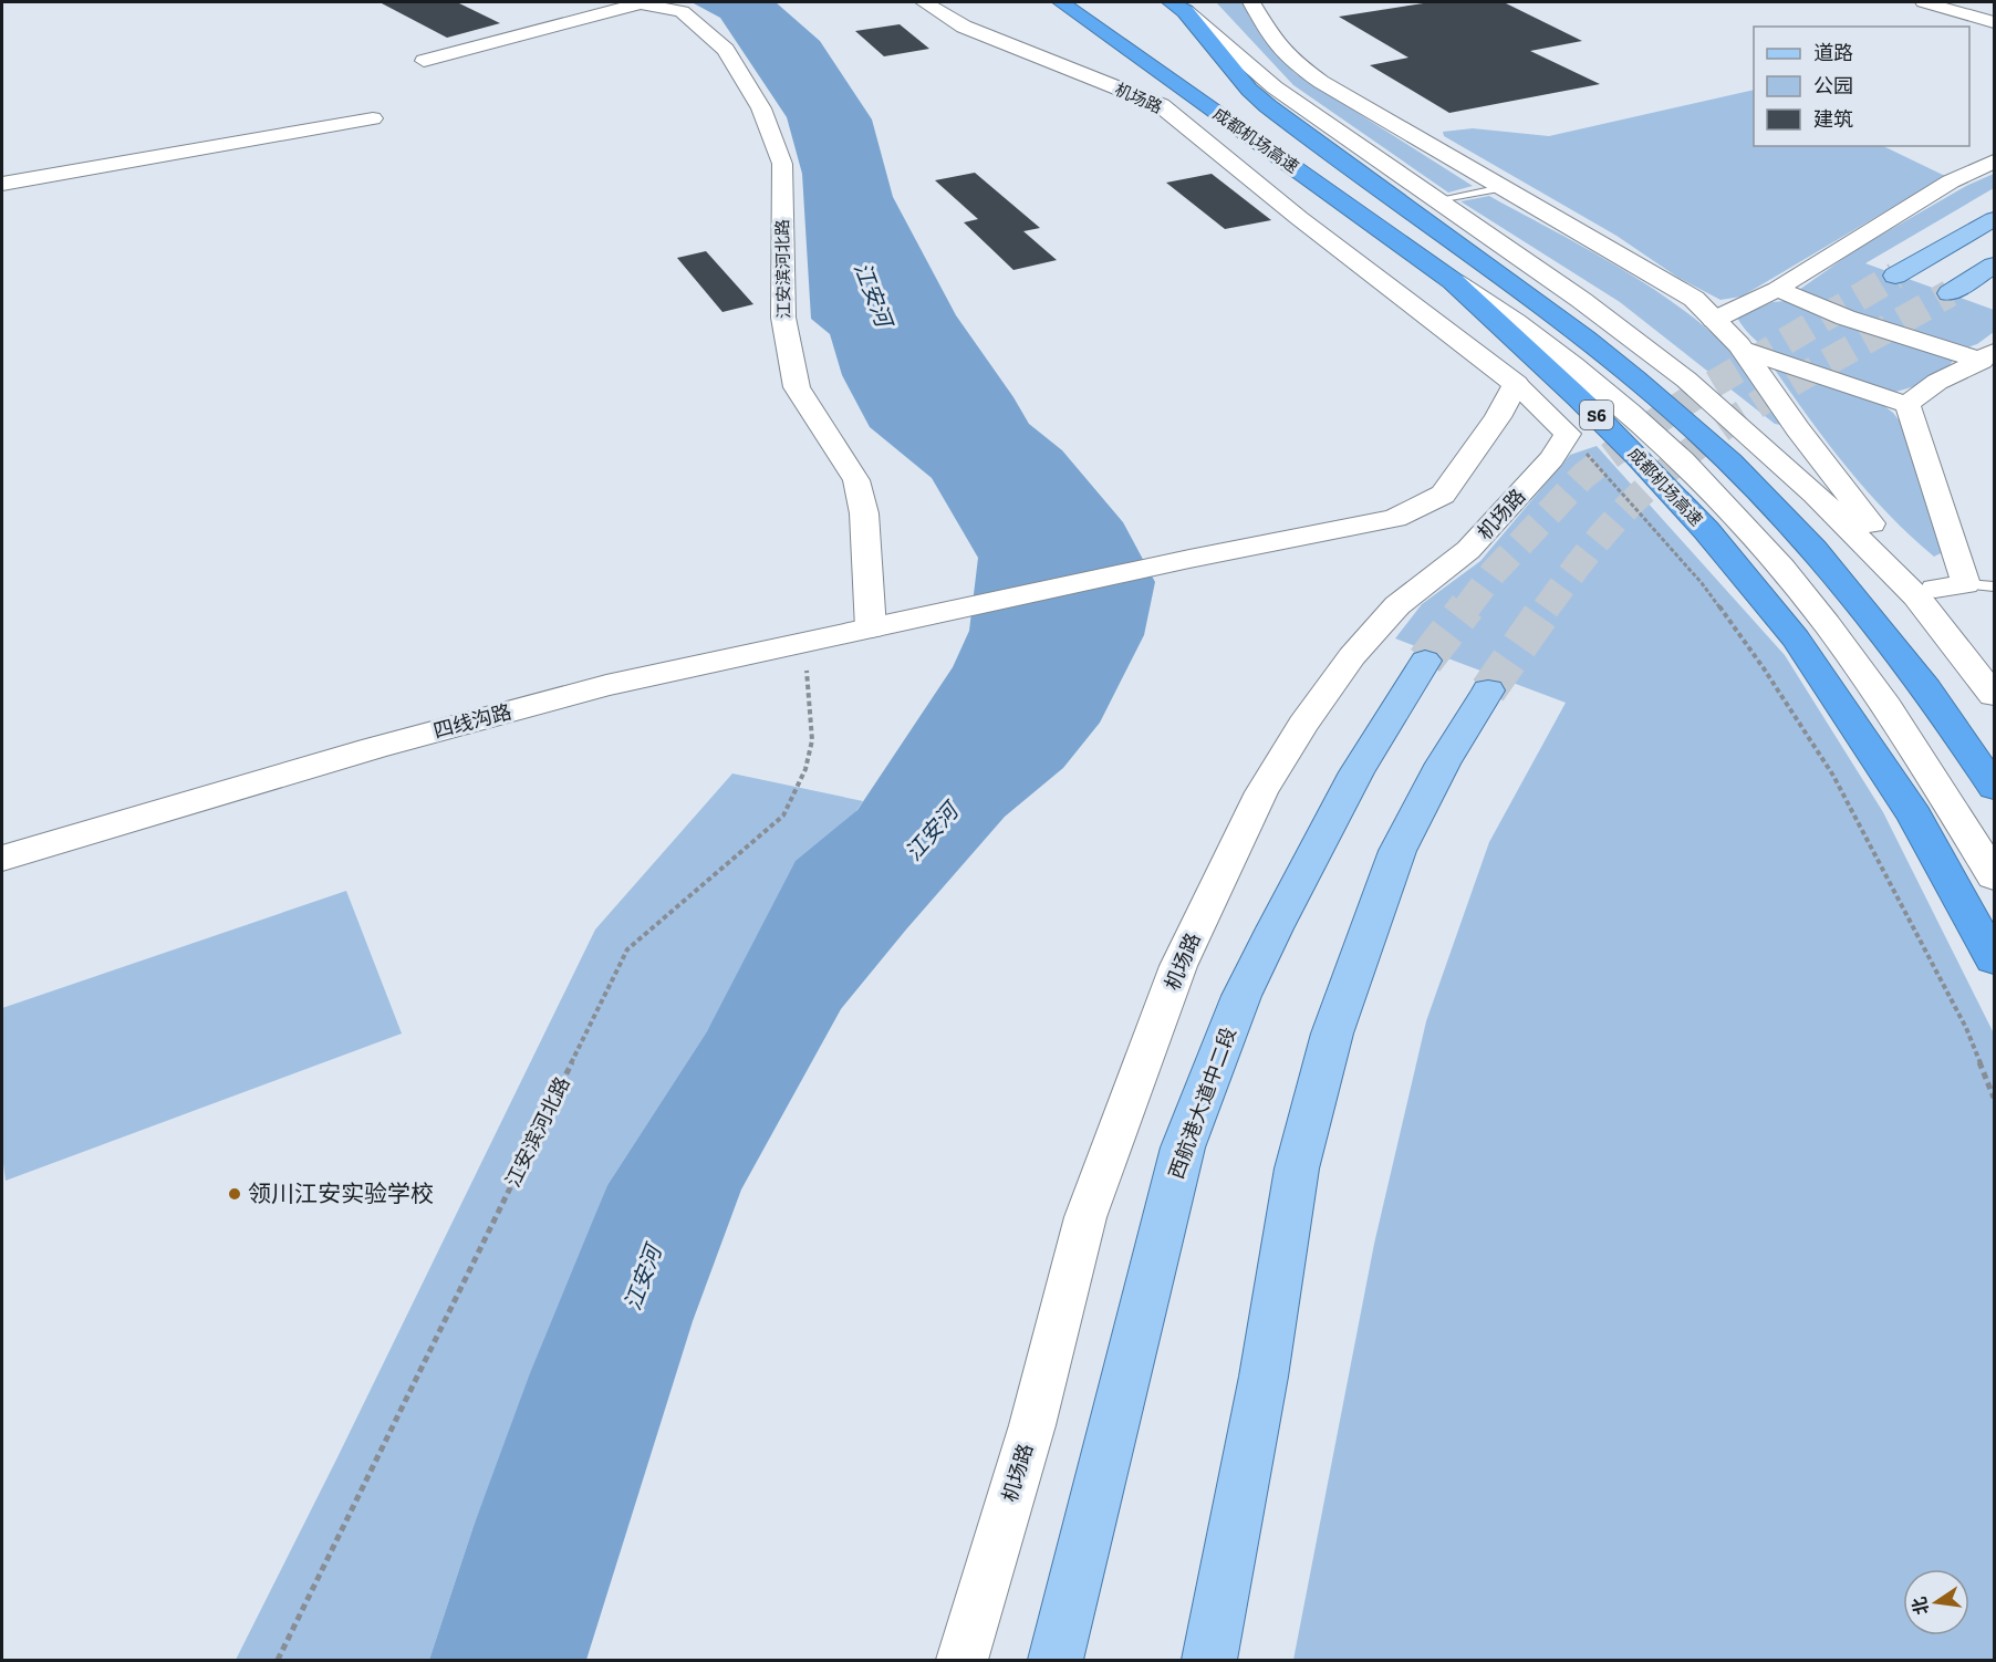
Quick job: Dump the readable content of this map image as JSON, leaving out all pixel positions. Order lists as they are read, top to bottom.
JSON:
{
  "streets": {
    "highway": ["成都机场高速", "S6"],
    "main road": ["机场路", "四线沟路", "西航港大道中二段"],
    "street": ["江安滨河北路"]
  },
  "crossings": [
    ["机场路", "四线沟路"],
    ["江安滨河北路", "四线沟路"]
  ],
  "water": ["江安河"],
  "places": ["领川江安实验学校"],
  "legend": ["道路", "公园", "建筑"],
  "north": "left"
}
